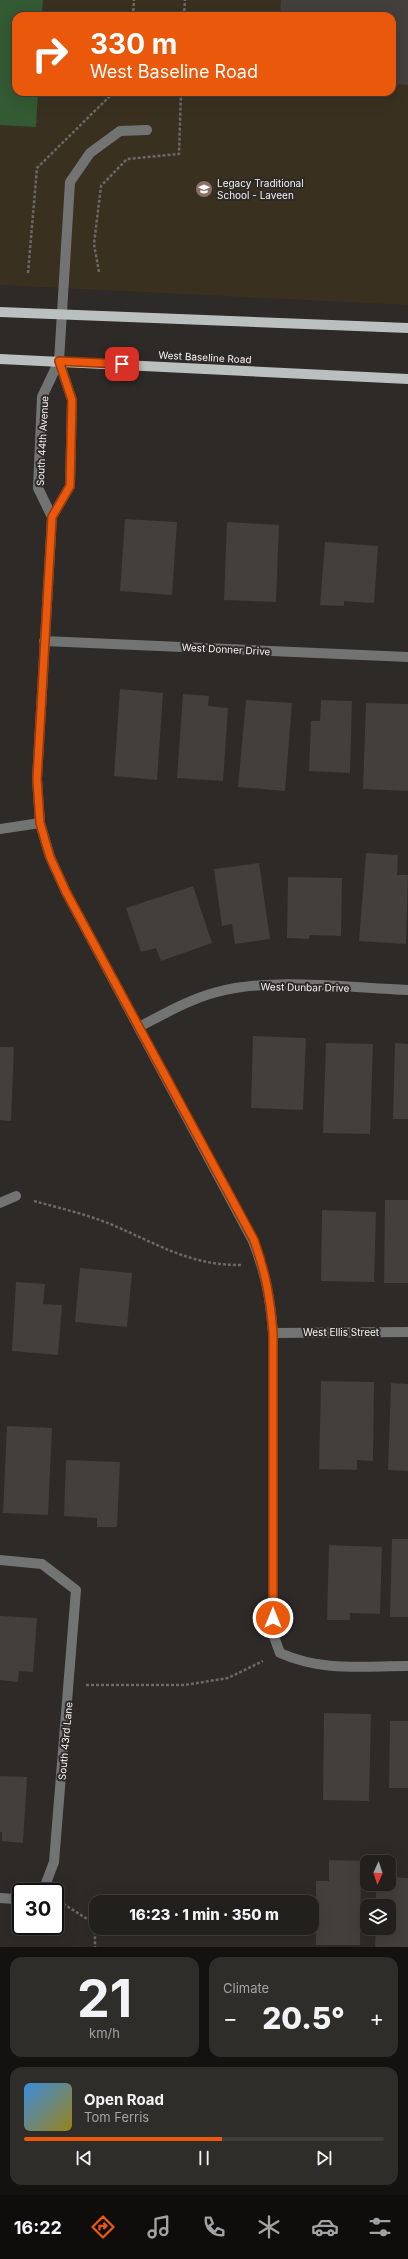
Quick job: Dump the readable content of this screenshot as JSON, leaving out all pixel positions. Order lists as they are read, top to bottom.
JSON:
{
  "streets": {
    "main road": ["West Baseline Road"],
    "street": [
      "South 44th Avenue",
      "West Donner Drive",
      "West Dunbar Drive",
      "West Ellis Street",
      "South 43rd Lane"
    ]
  },
  "crossings": [
    ["West Baseline Road", "South 44th Avenue"],
    ["South 44th Avenue", "West Donner Drive"],
    ["South 44th Avenue", "West Dunbar Drive"],
    ["South 44th Avenue", "West Ellis Street"]
  ],
  "places": {
    "school or university": ["Legacy Traditional School - Laveen"]
  },
  "north": "bottom",
  "page": {
    "turn": ["330 m", "West Baseline Road"],
    "limit": "30",
    "trip": "16:23 · 1 min · 350 m",
    "tile": [
      ["21", "km/h"],
      "Climate"
    ],
    "heat": ["−", "20.5°", "+"],
    "song": ["Open Road", "Tom Ferris"],
    "tabs": "16:22"
  }
}
